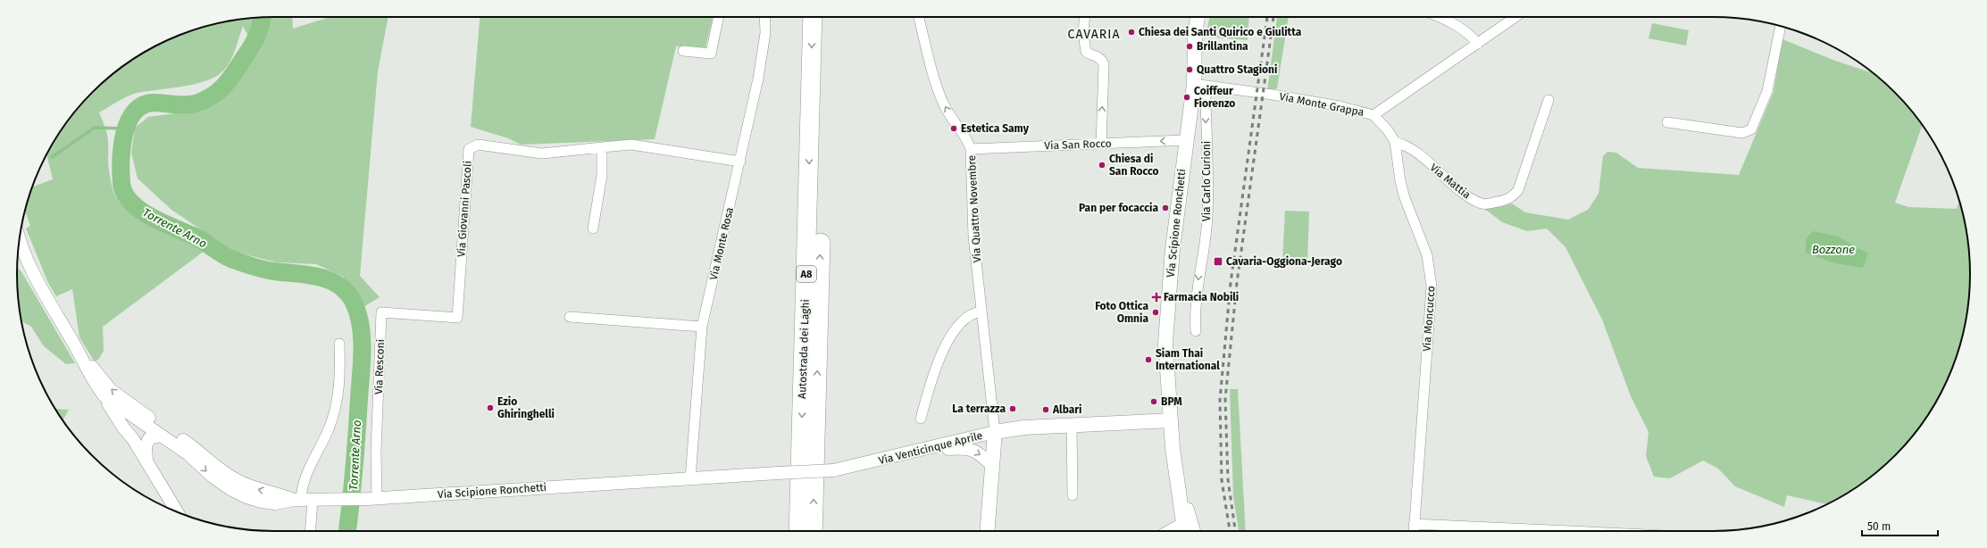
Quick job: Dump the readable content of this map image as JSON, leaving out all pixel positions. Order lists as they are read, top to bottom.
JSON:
{
  "streets": {
    "highway": ["A8", "Autostrada dei Laghi"],
    "main road": ["Via Quattro Novembre", "Via Scipione Ronchetti", "Via Venticinque Aprile"],
    "street": [
      "Via Monte Grappa",
      "Via San Rocco",
      "Via Carlo Curioni",
      "Via Mattia",
      "Via Giovanni Pascoli",
      "Via Monte Rosa",
      "Via Moncucco",
      "Via Resconi"
    ]
  },
  "crossings": [
    ["Via Monte Grappa", "Via Carlo Curioni"],
    ["Via Monte Grappa", "Via Scipione Ronchetti"],
    ["Via Monte Grappa", "Via Moncucco"],
    ["Via San Rocco", "Via Quattro Novembre"],
    ["Via San Rocco", "Via Scipione Ronchetti"],
    ["Via Mattia", "Via Moncucco"],
    ["Via Giovanni Pascoli", "Via Monte Rosa"],
    ["Via Giovanni Pascoli", "Via Resconi"],
    ["Via Quattro Novembre", "Via Venticinque Aprile"],
    ["Via Scipione Ronchetti", "Via Monte Rosa"],
    ["Via Scipione Ronchetti", "Via Resconi"],
    ["Via Scipione Ronchetti", "Via Venticinque Aprile"],
    ["Via Monte Rosa", "Via Venticinque Aprile"]
  ],
  "one_way": ["Via San Rocco", "Via Carlo Curioni"],
  "districts": ["CAVARIA"],
  "water": ["Torrente Arno", "Bozzone"],
  "places": {
    "other": [
      "Chiesa dei Santi Quirico e Giulitta",
      "Brillantina",
      "Quattro Stagioni",
      "Coiffeur Fiorenzo",
      "Estetica Samy",
      "Chiesa di San Rocco",
      "Pan per focaccia",
      "Foto Ottica Omnia",
      "Siam Thai International",
      "BPM",
      "Ezio Ghiringhelli",
      "La terrazza",
      "Albari"
    ],
    "transit": ["Cavaria-Oggiona-Jerago"],
    "health": ["Farmacia Nobili"]
  },
  "scale_bar": "50 m"
}
